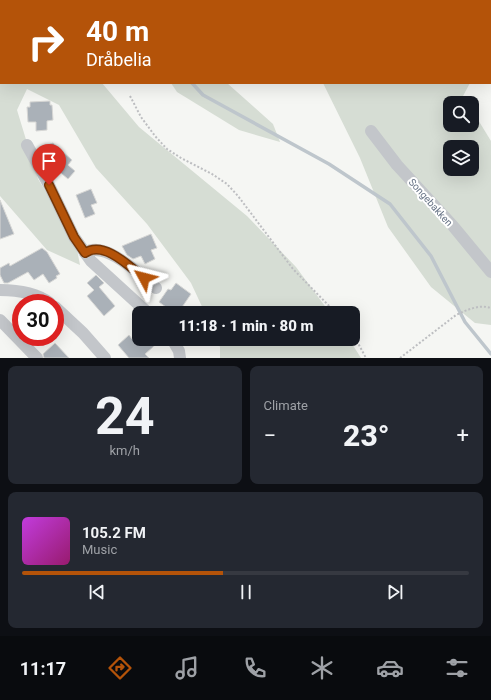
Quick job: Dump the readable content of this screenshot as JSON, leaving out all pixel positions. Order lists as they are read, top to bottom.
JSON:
{
  "streets": {
    "street": ["Songebakken"]
  },
  "page": {
    "turn": ["40 m", "Dråbelia"],
    "limit": "30",
    "trip": "11:18 · 1 min · 80 m",
    "tile": [
      ["24", "km/h"],
      "Climate"
    ],
    "heat": ["−", "23°", "+"],
    "song": ["105.2 FM", "Music"],
    "tabs": "11:17"
  }
}
